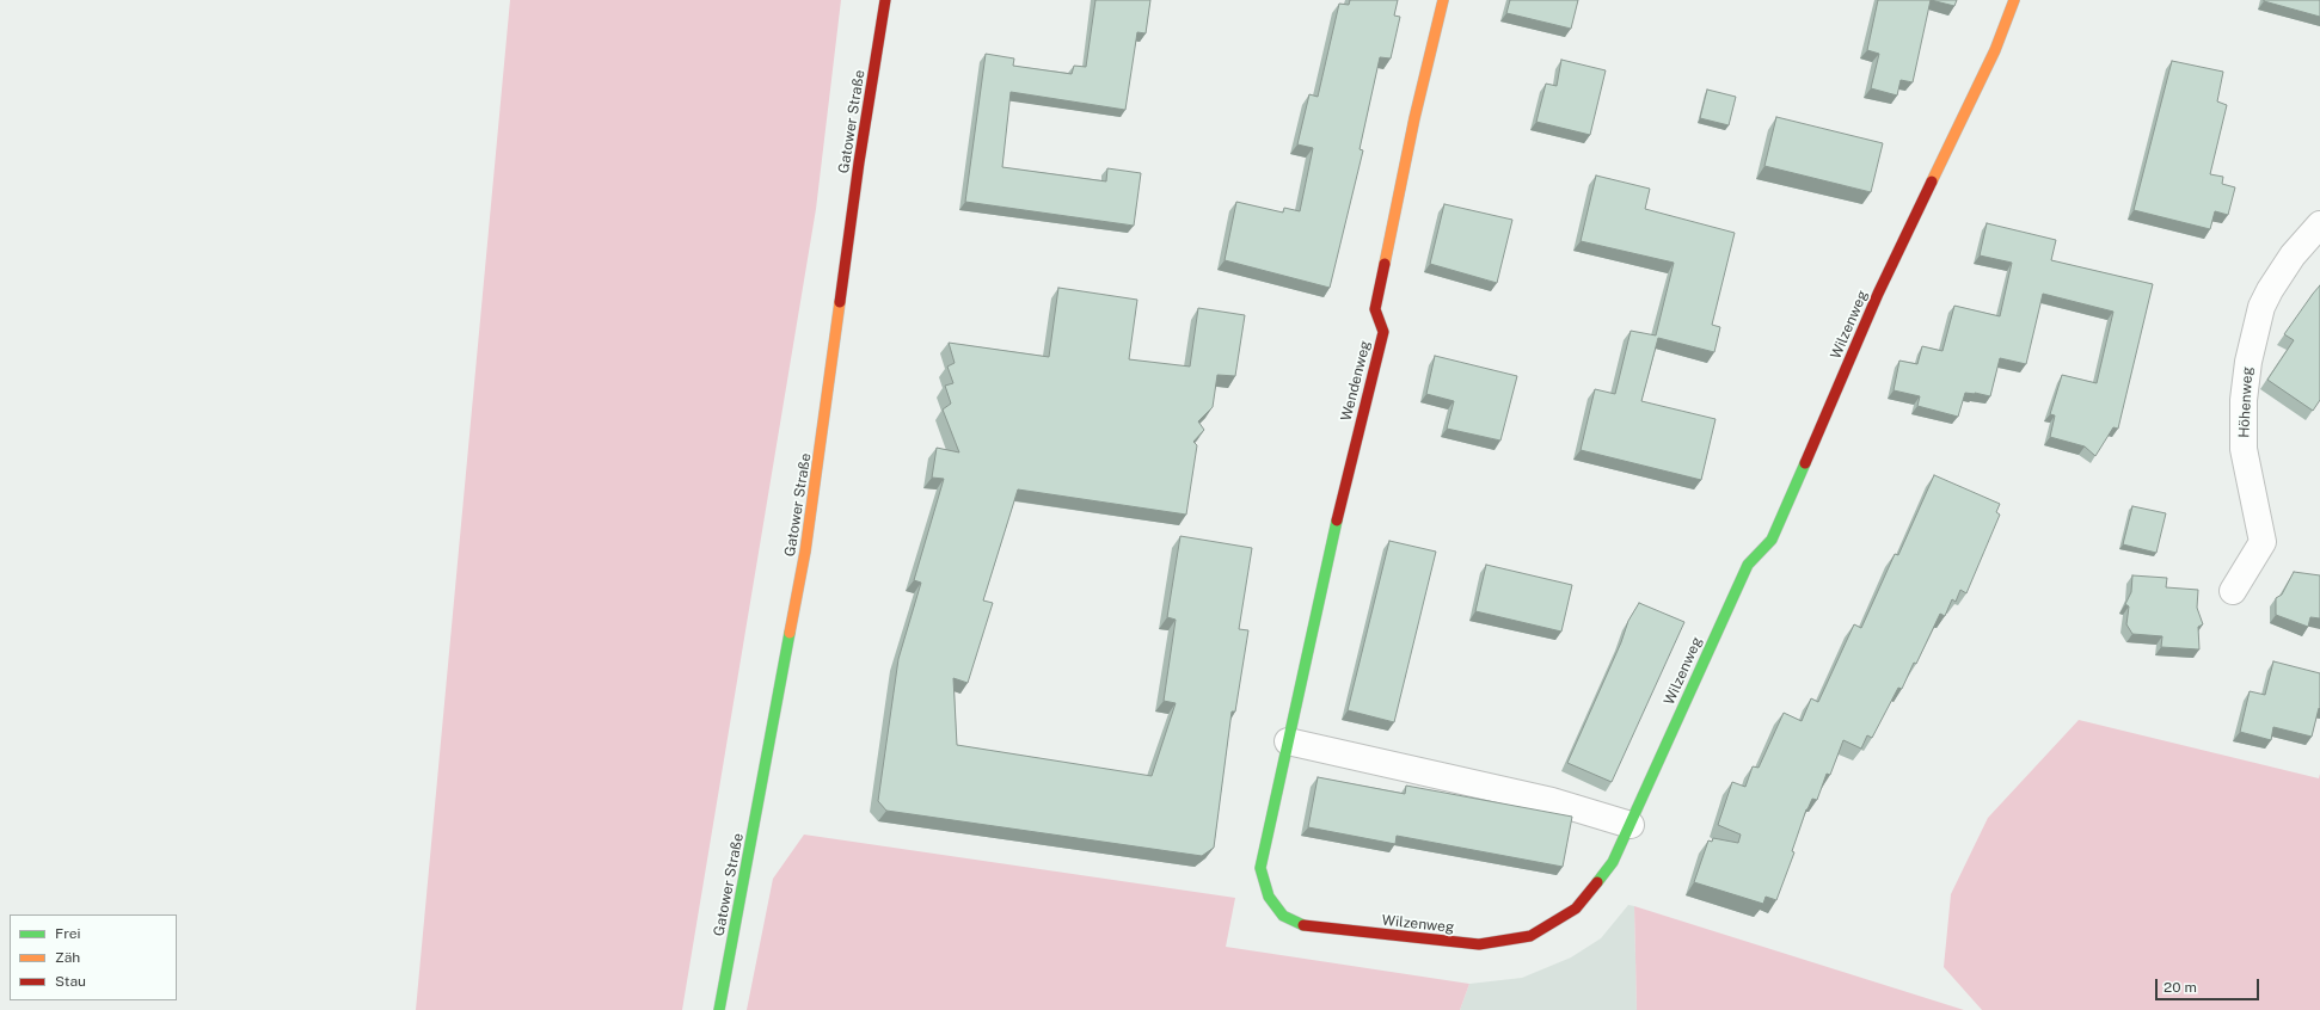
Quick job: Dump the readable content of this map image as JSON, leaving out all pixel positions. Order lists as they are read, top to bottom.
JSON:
{
  "streets": {
    "street": [
      "Gatower Straße",
      "Wilzenweg",
      "Wendenweg",
      "Höhenweg"
    ]
  },
  "crossings": [
    ["Wilzenweg", "Wendenweg"]
  ],
  "legend": ["Frei", "Zäh", "Stau"],
  "scale_bar": "20 m"
}
